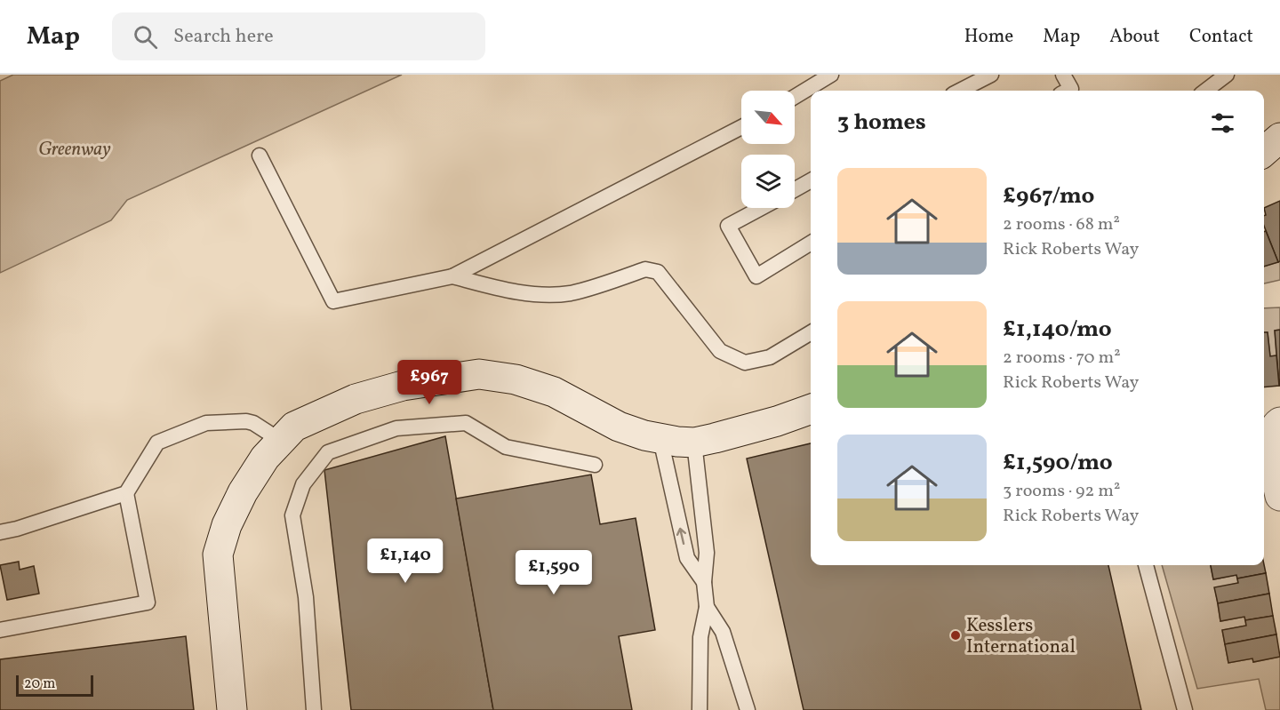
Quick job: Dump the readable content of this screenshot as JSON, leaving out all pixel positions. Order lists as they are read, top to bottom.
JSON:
{
  "parks": ["Greenway"],
  "places": ["Kesslers International"],
  "scale_bar": "20 m",
  "north": "bottom right",
  "page": {
    "header": "Map",
    "search": "Search here",
    "nav": [
      "Home",
      "Map",
      "About",
      "Contact"
    ],
    "heading": "3 homes",
    "list": [
      {
        "name": "£967/mo",
        "note": "2 rooms · 68 m² · Rick Roberts Way"
      },
      {
        "name": "£1,140/mo",
        "note": "2 rooms · 70 m² · Rick Roberts Way"
      },
      {
        "name": "£1,590/mo",
        "note": "3 rooms · 92 m² · Rick Roberts Way"
      }
    ],
    "price": ["£967", "£1,140", "£1,590"],
    "scale": "20 m"
  }
}
